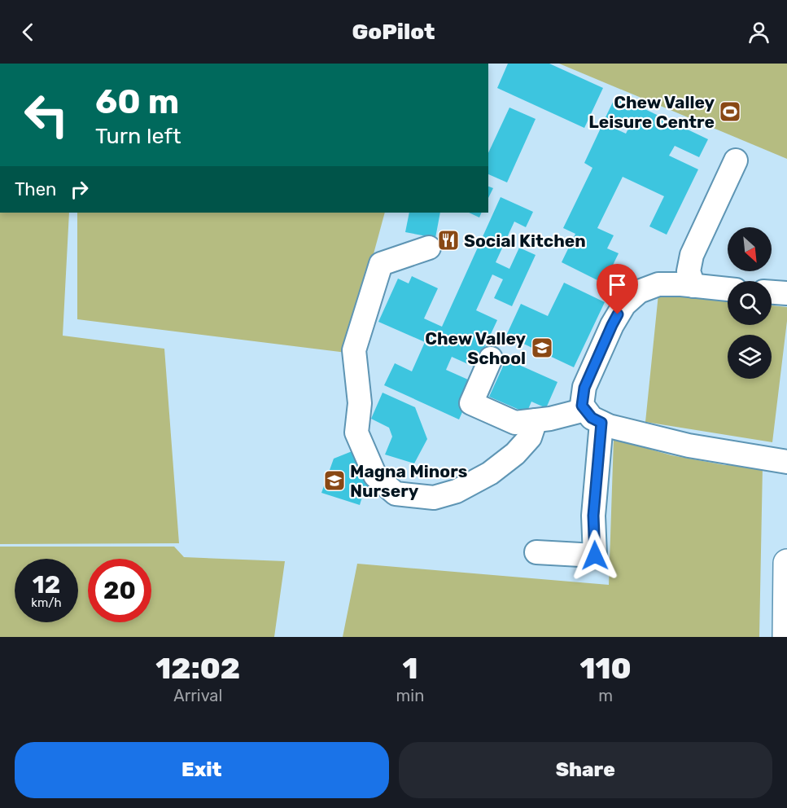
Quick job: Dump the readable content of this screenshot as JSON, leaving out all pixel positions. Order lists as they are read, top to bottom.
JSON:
{
  "places": {
    "sports": ["Chew Valley Leisure Centre"],
    "restaurant": ["Social Kitchen"],
    "school or university": ["Chew Valley School", "Magna Minors Nursery"]
  },
  "north": "bottom right",
  "page": {
    "header": "GoPilot",
    "turn": ["60 m", "Turn left"],
    "then": "Then",
    "speed": "12 km/h",
    "limit": "20",
    "eta": [
      "12:02",
      "Arrival",
      "1",
      "min",
      "110",
      "m"
    ],
    "buttons": ["Exit", "Share"]
  }
}
